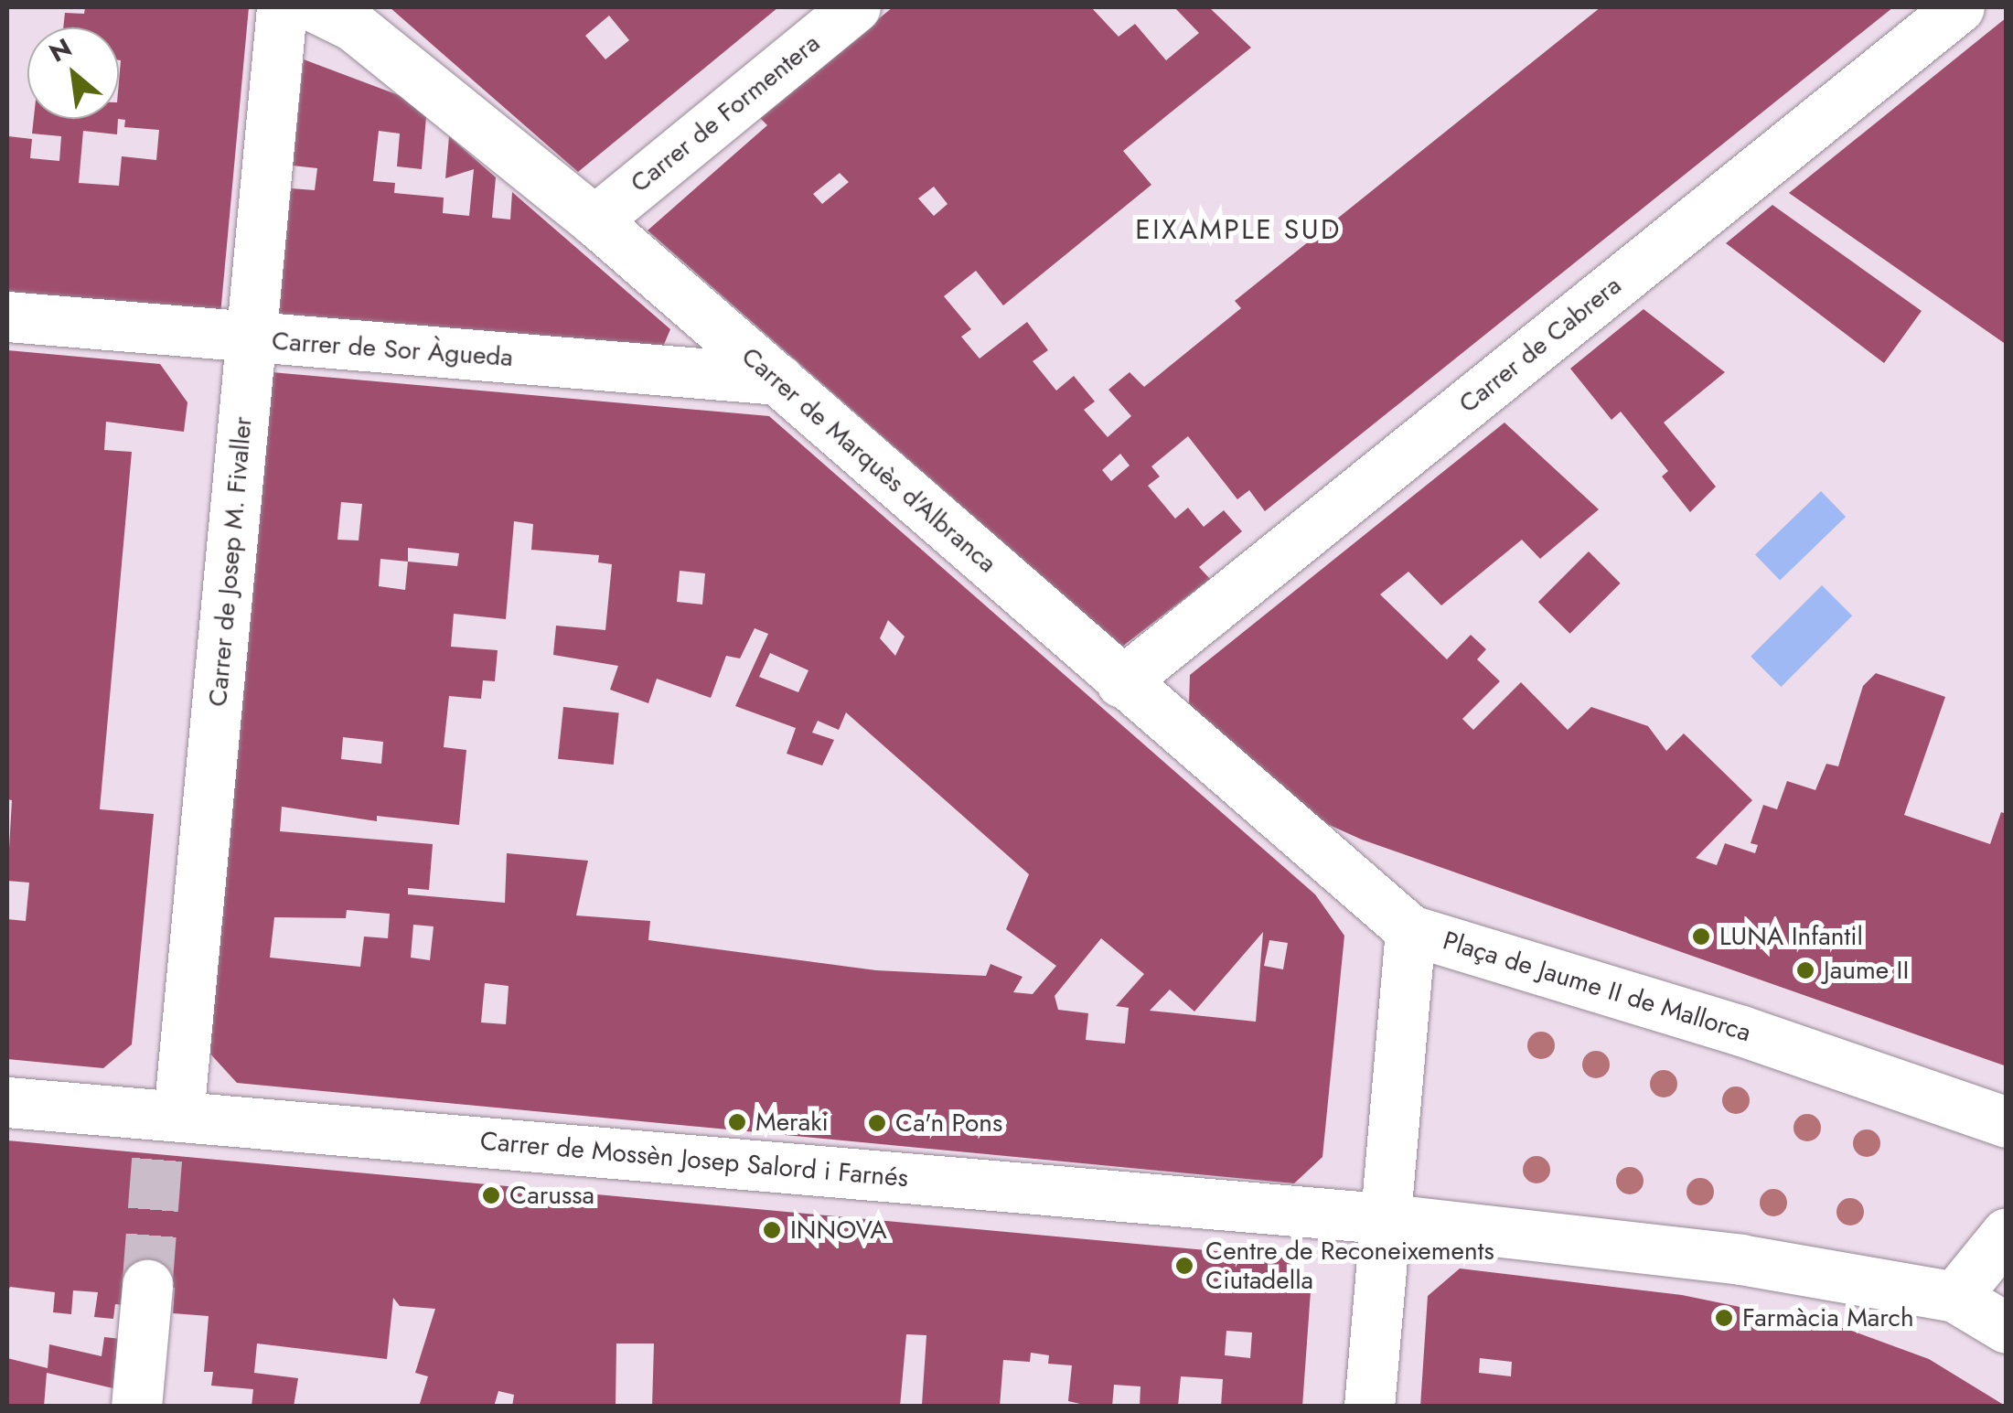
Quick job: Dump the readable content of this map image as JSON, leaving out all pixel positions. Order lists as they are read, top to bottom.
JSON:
{
  "streets": {
    "street": [
      "Carrer de Formentera",
      "Carrer de Cabrera",
      "Carrer de Sor Àgueda",
      "Carrer de Marquès d'Albranca",
      "Carrer de Josep M. Fivaller",
      "Plaça de Jaume II de Mallorca",
      "Carrer de Mossèn Josep Salord i Farnés"
    ]
  },
  "crossings": [
    ["Carrer de Formentera", "Carrer de Marquès d'Albranca"],
    ["Carrer de Cabrera", "Carrer de Marquès d'Albranca"],
    ["Carrer de Sor Àgueda", "Carrer de Marquès d'Albranca"],
    ["Carrer de Sor Àgueda", "Carrer de Josep M. Fivaller"],
    ["Carrer de Marquès d'Albranca", "Plaça de Jaume II de Mallorca"],
    ["Carrer de Josep M. Fivaller", "Carrer de Mossèn Josep Salord i Farnés"],
    ["Plaça de Jaume II de Mallorca", "Carrer de Mossèn Josep Salord i Farnés"]
  ],
  "districts": ["EIXAMPLE SUD"],
  "places": [
    "LUNA Infantil",
    "Jaume II",
    "Meraki",
    "Ca'n Pons",
    "Carussa",
    "INNOVA",
    "Centre de Reconeixements Ciutadella",
    "Farmàcia March"
  ],
  "north": "top left"
}
